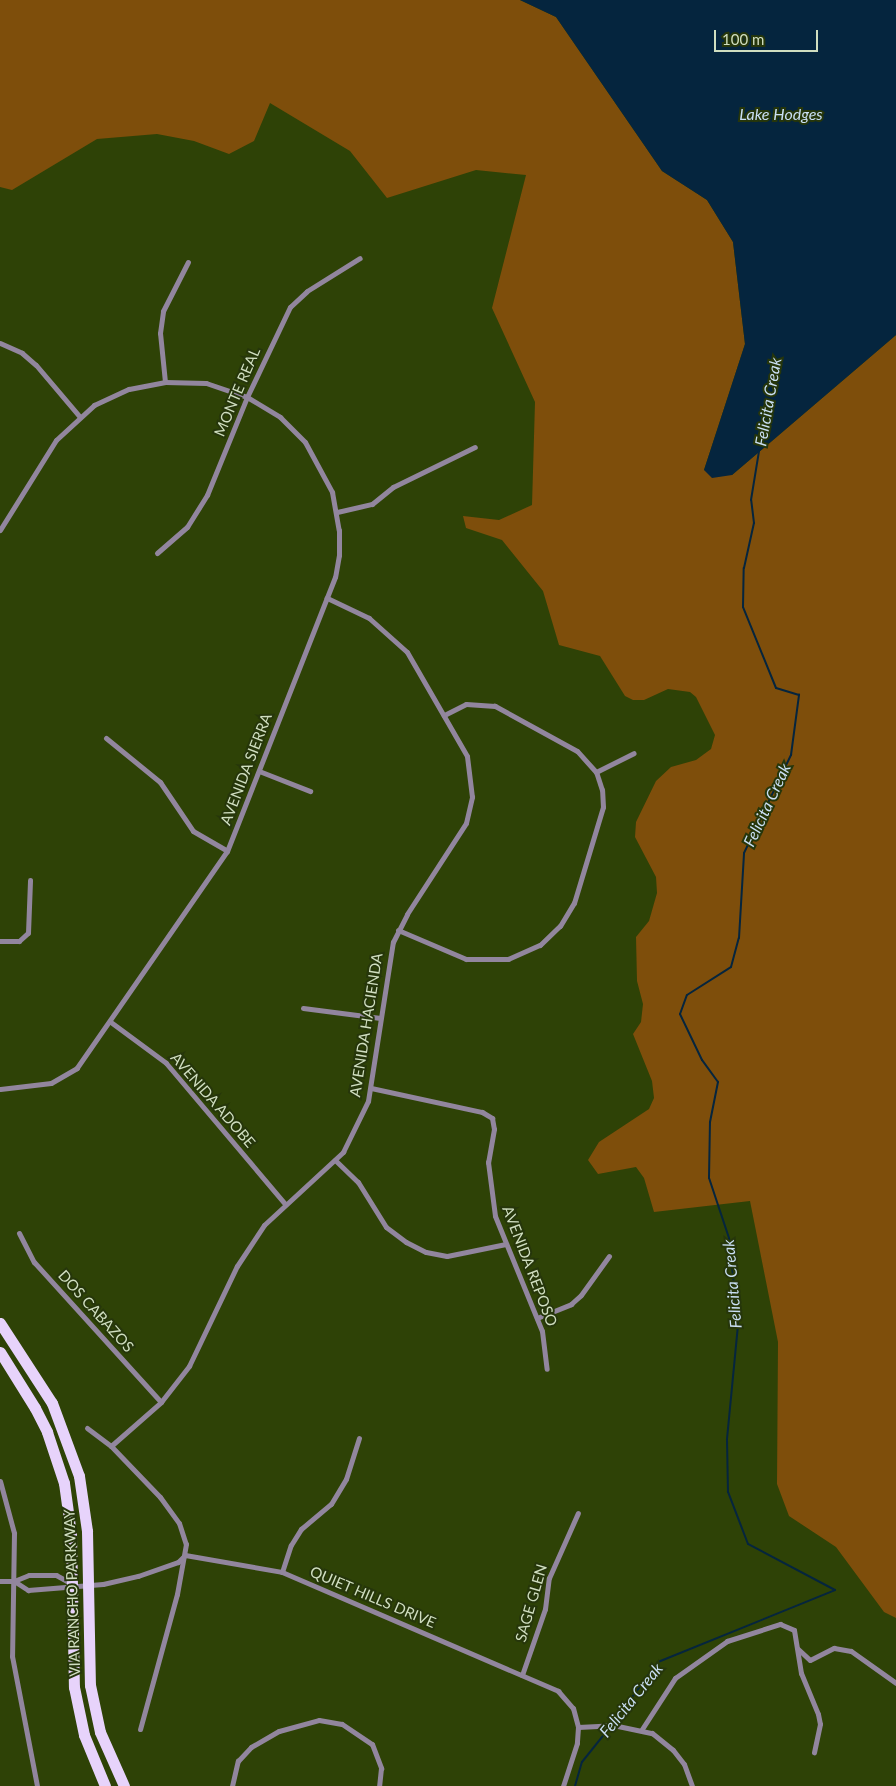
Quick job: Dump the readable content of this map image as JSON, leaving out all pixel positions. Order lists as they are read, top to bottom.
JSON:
{
  "streets": {
    "main road": ["VIA RANCHO PARKWAY"],
    "street": [
      "MONTE REAL",
      "AVENIDA SIERRA",
      "AVENIDA HACIENDA",
      "AVENIDA ADOBE",
      "AVENIDA REPOSO",
      "DOS CABAZOS",
      "QUIET HILLS DRIVE",
      "SAGE GLEN"
    ]
  },
  "crossings": [
    ["MONTE REAL", "AVENIDA SIERRA"],
    ["AVENIDA SIERRA", "AVENIDA HACIENDA"],
    ["AVENIDA SIERRA", "AVENIDA ADOBE"],
    ["AVENIDA HACIENDA", "AVENIDA ADOBE"],
    ["AVENIDA HACIENDA", "AVENIDA REPOSO"],
    ["AVENIDA HACIENDA", "DOS CABAZOS"],
    ["QUIET HILLS DRIVE", "SAGE GLEN"]
  ],
  "water": ["Lake Hodges", "Felicita Creak"],
  "scale_bar": "100 m"
}
